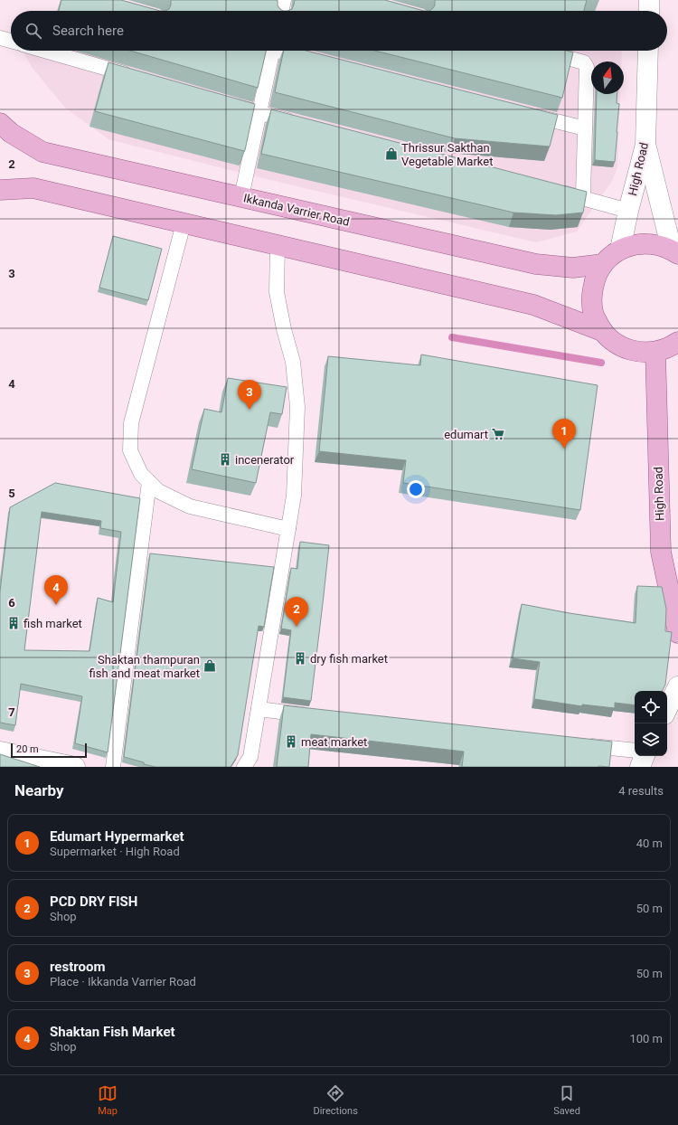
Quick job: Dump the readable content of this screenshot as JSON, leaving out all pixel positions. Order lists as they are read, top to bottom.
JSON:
{
  "streets": {
    "main road": ["High Road", "Ikkanda Varrier Road"]
  },
  "places": {
    "shop": ["Thrissur Sakthan Vegetable Market", "Shaktan thampuran fish and meat market"],
    "supermarket": ["edumart"],
    "building": [
      "incenerator",
      "fish market",
      "dry fish market",
      "meat market"
    ]
  },
  "scale_bar": "20 m",
  "north": "top",
  "page": {
    "search": "Search here",
    "pins": [
      "3",
      "1",
      "4",
      "2"
    ],
    "scale": "20 m",
    "heading": ["Nearby", "4 results"],
    "list": [
      {
        "mark": "1",
        "name": "Edumart Hypermarket",
        "note": "Supermarket · High Road",
        "value": "40 m"
      },
      {
        "mark": "2",
        "name": "PCD DRY FISH",
        "note": "Shop",
        "value": "50 m"
      },
      {
        "mark": "3",
        "name": "restroom",
        "note": "Place · Ikkanda Varrier Road",
        "value": "50 m"
      },
      {
        "mark": "4",
        "name": "Shaktan Fish Market",
        "note": "Shop",
        "value": "100 m"
      }
    ],
    "nav": ["Map", "Directions", "Saved"]
  },
  "grid": {
    "rows": [
      "2",
      "3",
      "4",
      "5",
      "6",
      "7"
    ]
  }
}
